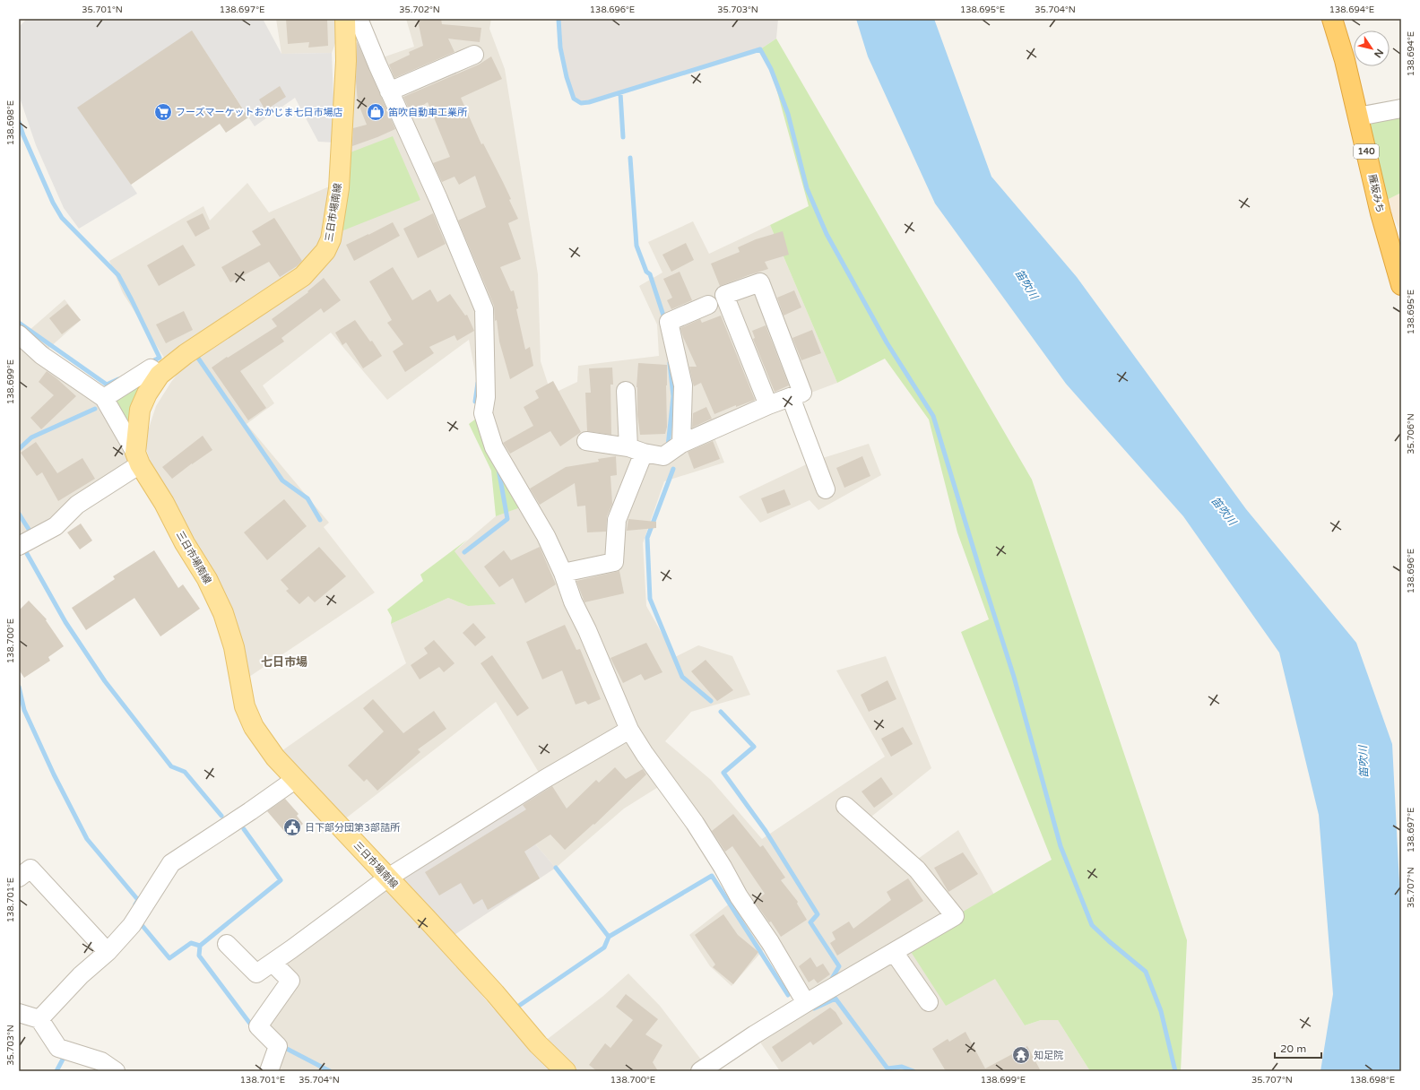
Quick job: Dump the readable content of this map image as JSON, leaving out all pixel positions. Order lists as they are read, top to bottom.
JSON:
{
  "streets": {
    "highway": ["140", "雁坂みち"],
    "main road": ["三日市場南線"]
  },
  "districts": ["七日市場"],
  "water": ["笛吹川"],
  "places": {
    "supermarket": ["フーズマーケットおかじま七日市場店"],
    "shop": ["笛吹自動車工業所"],
    "public building": ["日下部分団第3部詰所"],
    "temple": ["知足院"]
  },
  "scale_bar": "20 m",
  "north": "bottom right",
  "coordinates": [
    "35.701°N",
    "138.697°E",
    "35.702°N",
    "138.696°E",
    "35.703°N",
    "138.695°E",
    "35.704°N",
    "138.694°E",
    "138.698°E",
    "138.699°E",
    "35.706°N",
    "138.700°E",
    "35.707°N",
    "138.701°E"
  ]
}
